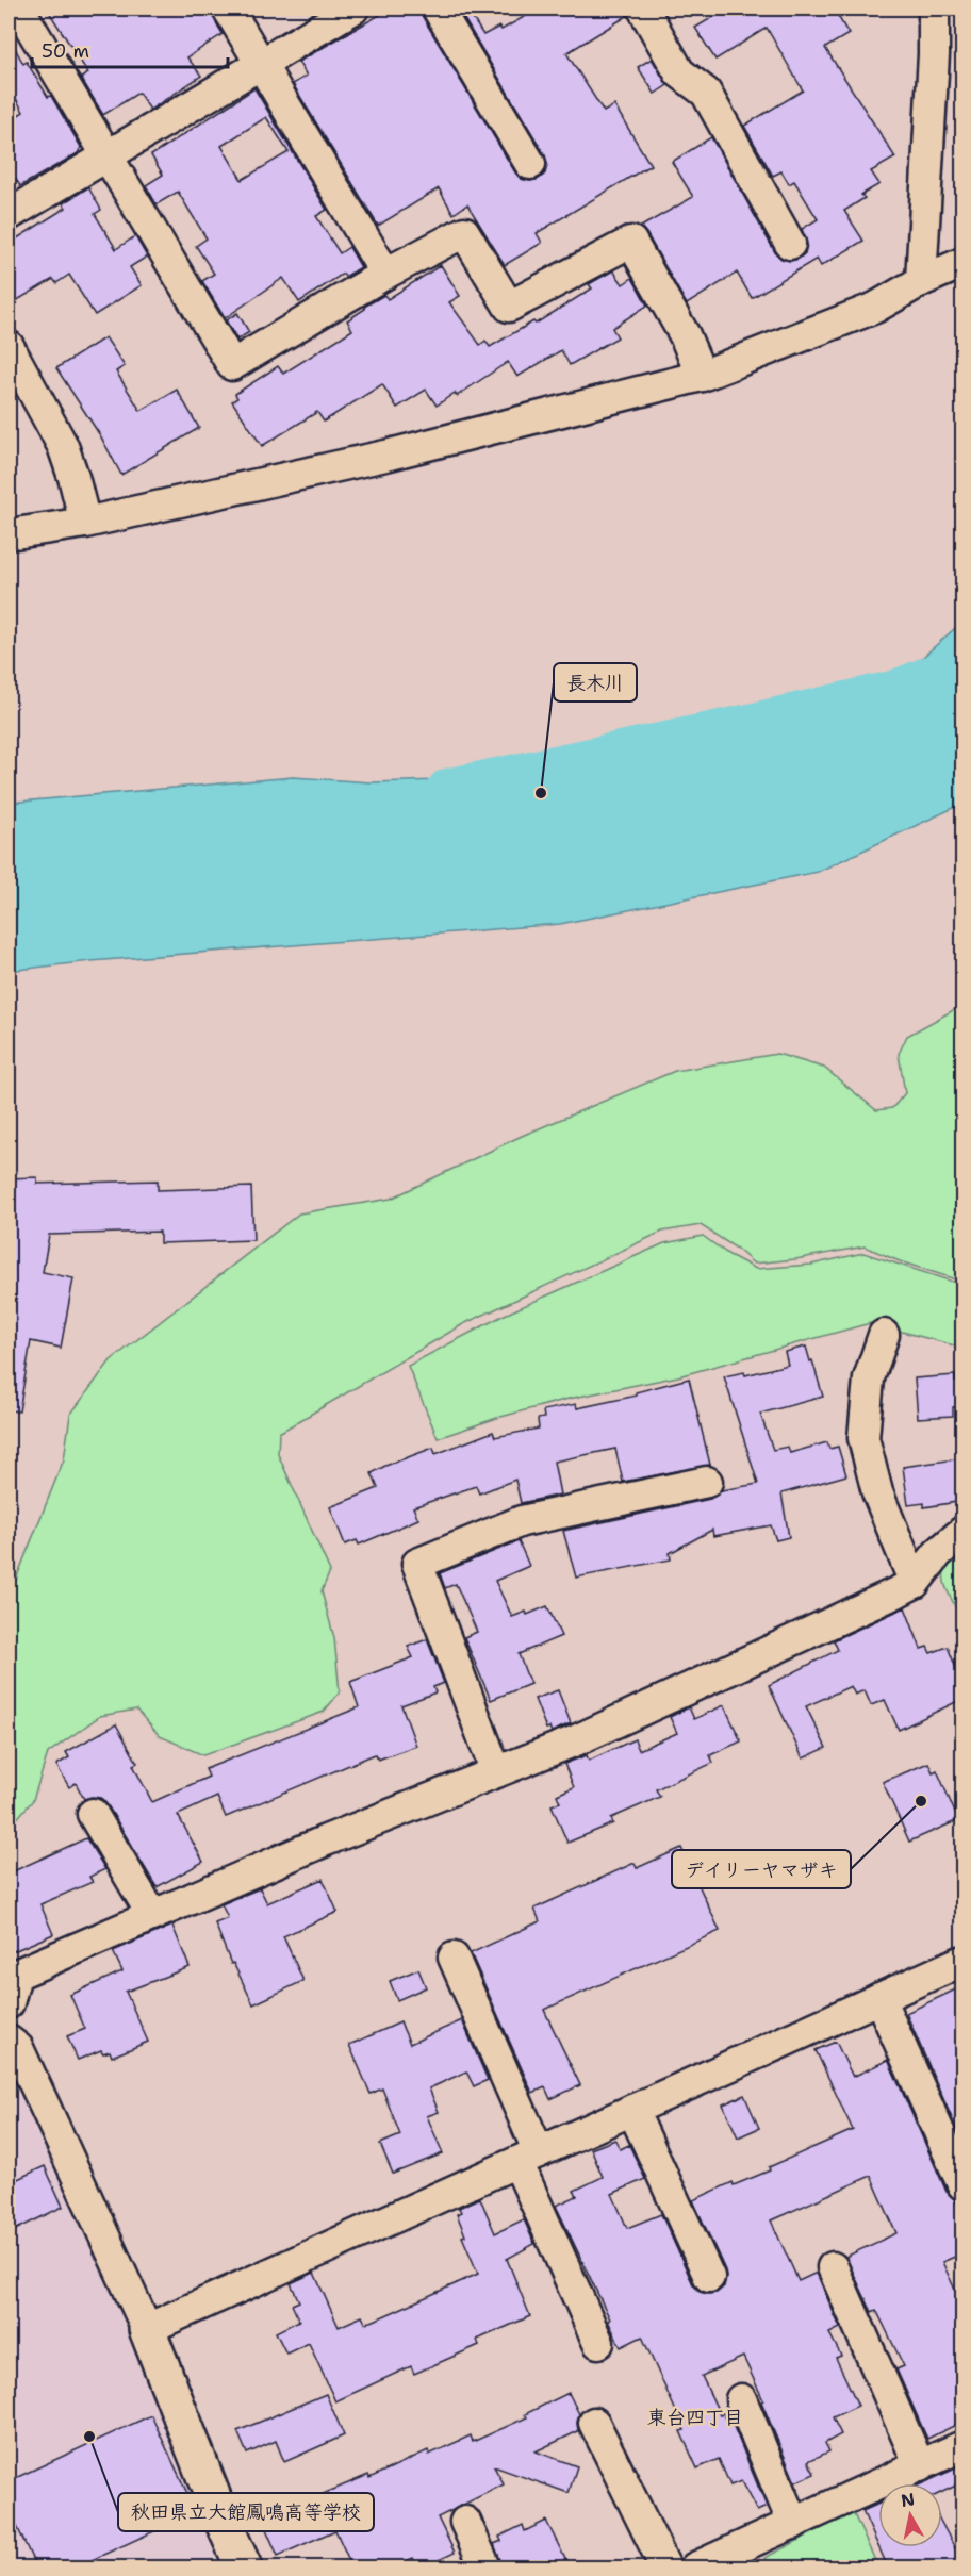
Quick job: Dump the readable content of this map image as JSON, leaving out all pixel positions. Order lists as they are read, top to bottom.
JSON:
{
  "districts": ["東台四丁目"],
  "places": ["長木川", "デイリーヤマザキ", "秋田県立大館鳳鳴高等学校"],
  "scale_bar": "50 m",
  "north": "top"
}
